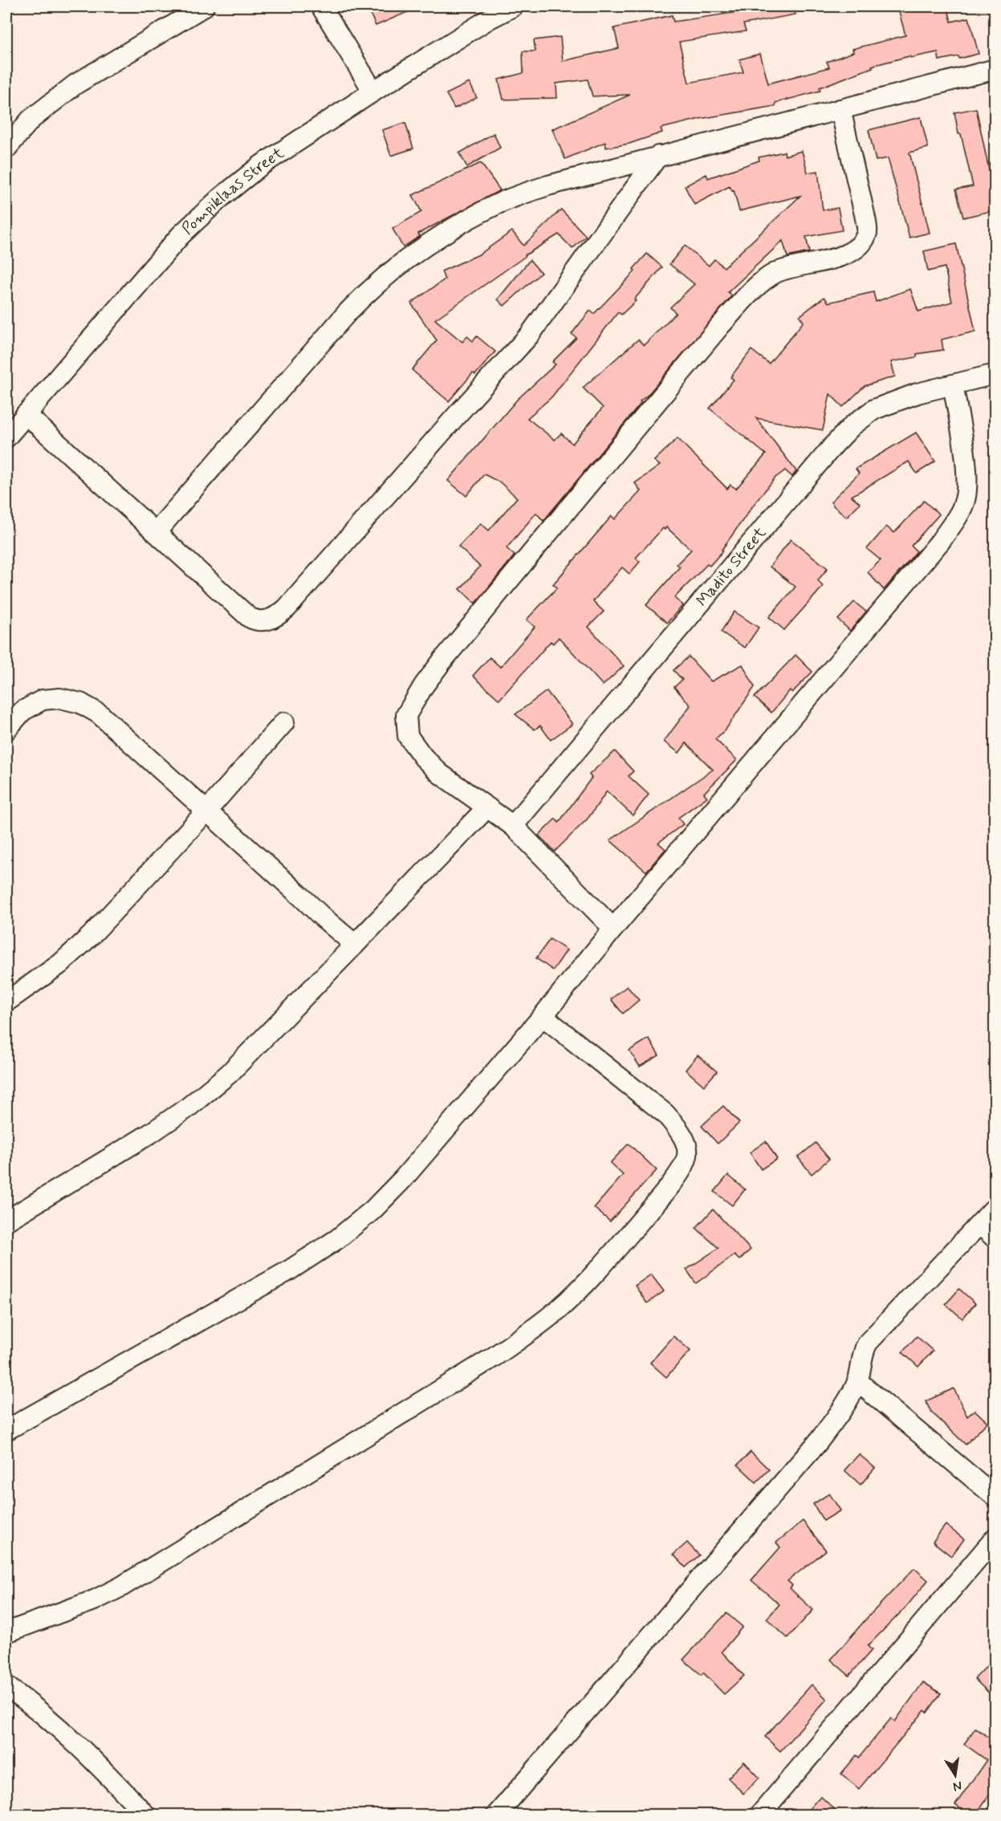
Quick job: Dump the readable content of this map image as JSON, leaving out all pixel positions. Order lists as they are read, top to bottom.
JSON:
{
  "streets": {
    "street": ["Pompiklaas Street", "Madito Street"]
  },
  "north": "bottom"
}
